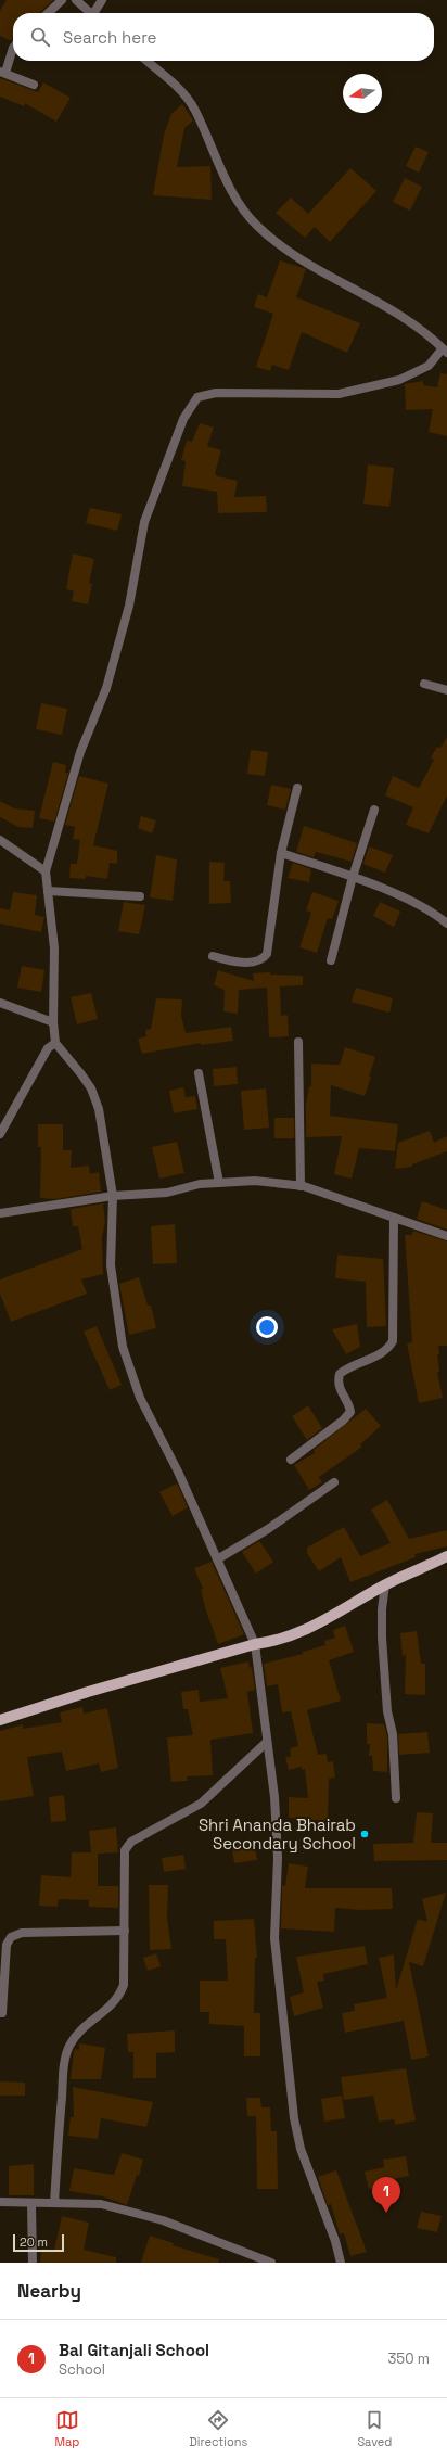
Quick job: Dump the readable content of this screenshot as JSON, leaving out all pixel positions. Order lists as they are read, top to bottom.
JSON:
{
  "places": ["Shri Ananda Bhairab Secondary School"],
  "scale_bar": "20 m",
  "north": "left",
  "page": {
    "search": "Search here",
    "pins": "1",
    "scale": "20 m",
    "heading": "Nearby",
    "list": [
      {
        "mark": "1",
        "name": "Bal Gitanjali School",
        "note": "School",
        "value": "350 m"
      }
    ],
    "nav": ["Map", "Directions", "Saved"]
  }
}
